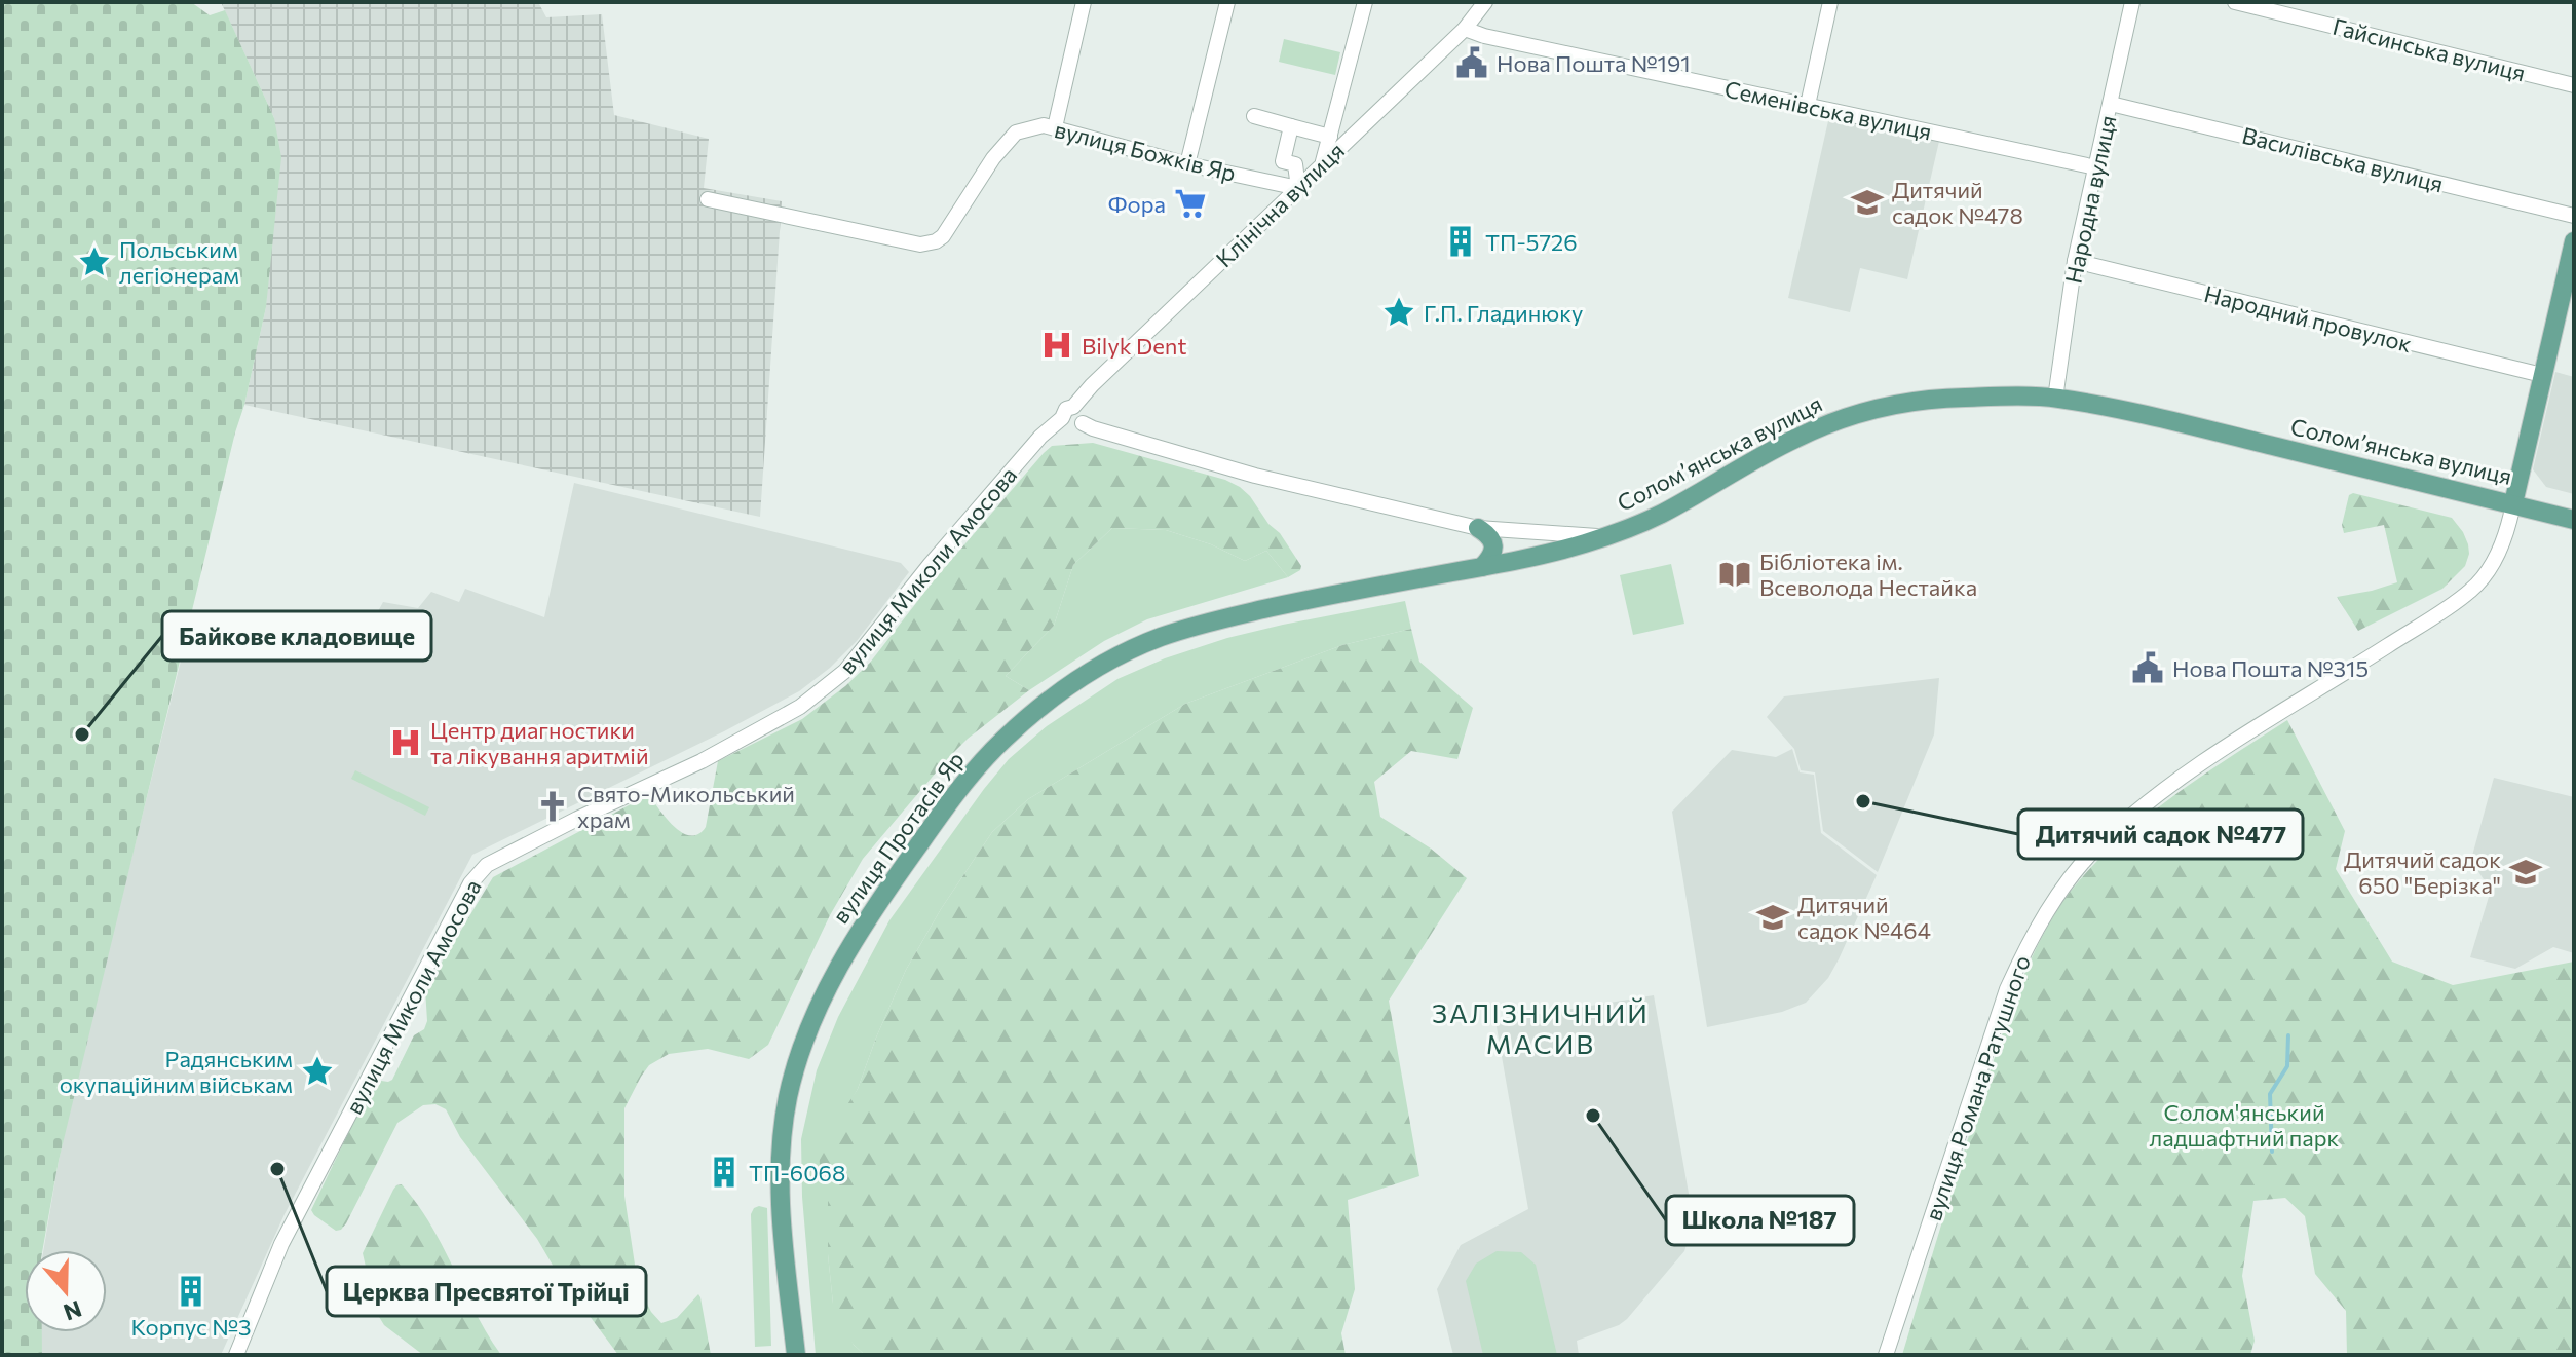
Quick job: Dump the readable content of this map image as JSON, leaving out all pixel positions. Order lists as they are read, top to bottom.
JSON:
{
  "streets": {
    "main road": ["Соломʼянська вулиця", "вулиця Протасів Яр"],
    "street": [
      "Гайсинська вулиця",
      "Семенівська вулиця",
      "вулиця Божків Яр",
      "Василівська вулиця",
      "Народна вулиця",
      "Клінічна вулиця",
      "Народний провулок",
      "вулиця Миколи Амосова",
      "вулиця Романа Ратушного"
    ]
  },
  "crossings": [
    ["Семенівська вулиця", "Народна вулиця"],
    ["Семенівська вулиця", "Клінічна вулиця"],
    ["вулиця Божків Яр", "Клінічна вулиця"],
    ["Василівська вулиця", "Народна вулиця"],
    ["Народна вулиця", "Народний провулок"],
    ["Народна вулиця", "Соломʼянська вулиця"],
    ["Клінічна вулиця", "Соломʼянська вулиця"],
    ["Клінічна вулиця", "вулиця Миколи Амосова"],
    ["Соломʼянська вулиця", "вулиця Миколи Амосова"],
    ["Соломʼянська вулиця", "вулиця Протасів Яр"],
    ["Соломʼянська вулиця", "вулиця Романа Ратушного"]
  ],
  "districts": ["ЗАЛІЗНИЧНИЙ МАСИВ"],
  "parks": ["Солом'янський ладшафтний парк"],
  "places": {
    "public building": ["Нова Пошта №191", "Нова Пошта №315"],
    "school or university": ["Дитячий садок №478", "Дитячий садок 650 \"Берізка\"", "Дитячий садок №464"],
    "supermarket": ["Фора"],
    "building": ["ТП-5726", "ТП-6068", "Корпус №3"],
    "place": ["Польським легіонерам", "Г.П. Гладинюку", "Радянським окупаційним військам"],
    "hospital": ["Bilyk Dent", "Центр диагностики та лікування аритмій"],
    "library": ["Бібліотека ім. Всеволода Нестайка"],
    "other": [
      "Байкове кладовище",
      "Дитячий садок №477",
      "Школа №187",
      "Церква Пресвятої Трійці"
    ],
    "church": ["Свято-Микольський храм"]
  },
  "north": "bottom"
}
